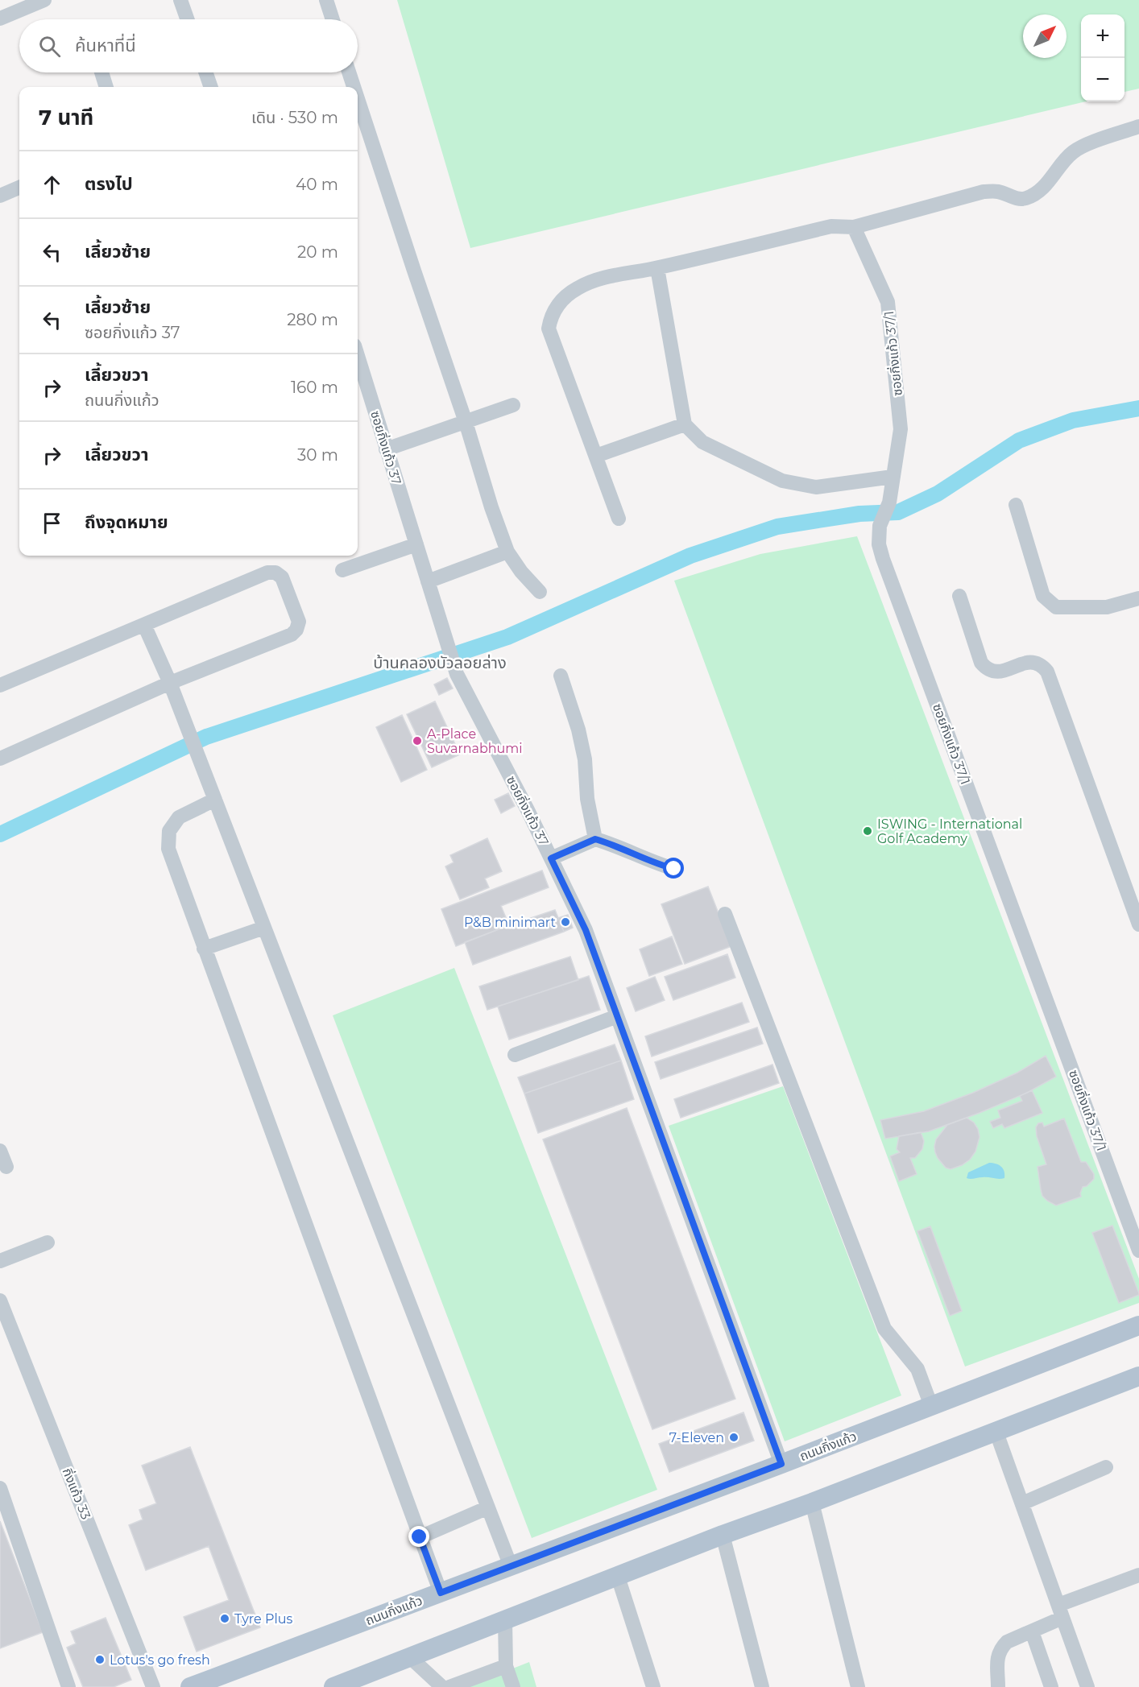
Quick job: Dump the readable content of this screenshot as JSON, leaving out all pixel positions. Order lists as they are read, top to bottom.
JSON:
{
  "streets": {
    "main road": ["ถนนกิ่งแก้ว"],
    "street": ["ซอยกิ่งแก้ว 37/1", "ซอยกิ่งแก้ว 37", "กิ่งแก้ว 33"]
  },
  "crossings": [
    ["ซอยกิ่งแก้ว 37", "ถนนกิ่งแก้ว"]
  ],
  "districts": ["บ้านคลองบัวลอยล่าง"],
  "places": [
    "A-Place Suvarnabhumi",
    "ISWING - International Golf Academy",
    "P&B minimart",
    "7-Eleven",
    "Tyre Plus",
    "Lotus's go fresh"
  ],
  "north": "top right",
  "page": {
    "map_buttons": ["+", "−"],
    "search": "ค้นหาที่นี่",
    "heading": ["7 นาที", "เดิน · 530 m"],
    "list": [
      ["ตรงไป", "40 m"],
      ["เลี้ยวซ้าย", "20 m"],
      ["เลี้ยวซ้าย", "ซอยกิ่งแก้ว 37", "280 m"],
      ["เลี้ยวขวา", "ถนนกิ่งแก้ว", "160 m"],
      ["เลี้ยวขวา", "30 m"],
      "ถึงจุดหมาย"
    ]
  }
}
